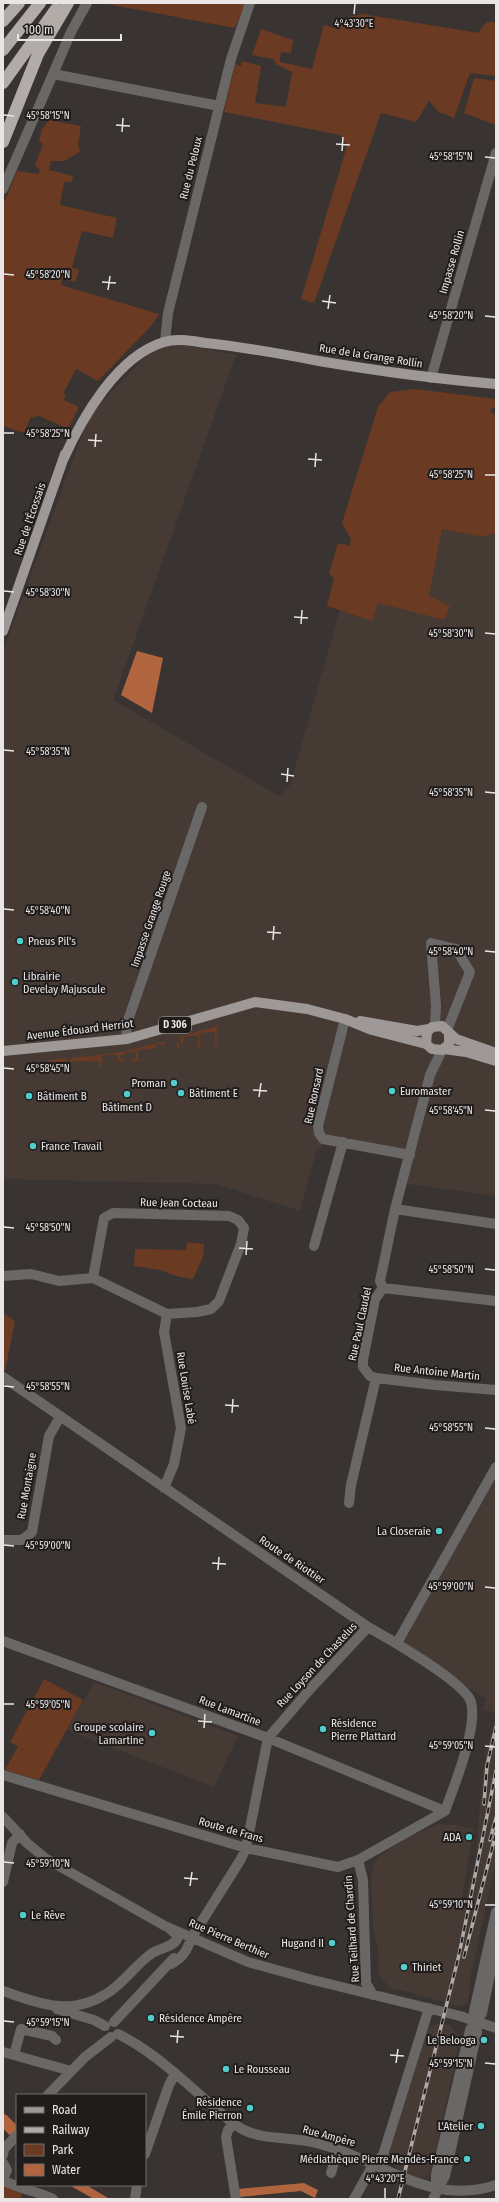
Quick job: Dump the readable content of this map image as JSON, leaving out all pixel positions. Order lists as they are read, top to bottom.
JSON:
{
  "streets": {
    "main road": [
      "Rue de la Grange Rollin",
      "Rue de l'Écossais",
      "D 306",
      "Avenue Édouard Herriot"
    ],
    "street": [
      "Rue du Peloux",
      "Impasse Rollin",
      "Impasse Grange Rouge",
      "Rue Ronsard",
      "Rue Jean Cocteau",
      "Rue Paul Claudel",
      "Rue Antoine Martin",
      "Rue Louise Labé",
      "Rue Montaigne",
      "Route de Riottier",
      "Rue Loyson de Chastelus",
      "Rue Lamartine",
      "Route de Frans",
      "Rue Teilhard de Chardin",
      "Rue Pierre Berthier",
      "Rue Ampère"
    ]
  },
  "crossings": [
    ["Rue du Peloux", "Rue de la Grange Rollin"],
    ["Rue du Peloux", "Rue de l'Écossais"],
    ["Impasse Rollin", "Rue de la Grange Rollin"],
    ["Rue de la Grange Rollin", "Rue de l'Écossais"],
    ["Impasse Grange Rouge", "Avenue Édouard Herriot"],
    ["Avenue Édouard Herriot", "Rue Ronsard"],
    ["Avenue Édouard Herriot", "Rue Paul Claudel"],
    ["Rue Ronsard", "Rue Paul Claudel"],
    ["Rue Jean Cocteau", "Rue Louise Labé"],
    ["Rue Paul Claudel", "Rue Antoine Martin"],
    ["Rue Louise Labé", "Route de Riottier"],
    ["Rue Montaigne", "Route de Riottier"],
    ["Route de Riottier", "Rue Loyson de Chastelus"],
    ["Route de Riottier", "Rue Lamartine"],
    ["Route de Riottier", "Route de Frans"],
    ["Rue Loyson de Chastelus", "Rue Lamartine"],
    ["Rue Loyson de Chastelus", "Route de Frans"],
    ["Rue Loyson de Chastelus", "Rue Pierre Berthier"],
    ["Rue Loyson de Chastelus", "Rue Ampère"],
    ["Rue Lamartine", "Route de Frans"],
    ["Route de Frans", "Rue Teilhard de Chardin"],
    ["Rue Teilhard de Chardin", "Rue Pierre Berthier"]
  ],
  "places": [
    "Pneus Pil's",
    "Librairie Develay Majuscule",
    "Proman",
    "Euromaster",
    "Bâtiment E",
    "Bâtiment D",
    "Bâtiment B",
    "France Travail",
    "La Closeraie",
    "Résidence Pierre Plattard",
    "Groupe scolaire Lamartine",
    "ADA",
    "Le Rêve",
    "Hugand II",
    "Thiriet",
    "Résidence Ampère",
    "Le Belooga",
    "Le Rousseau",
    "Résidence Émile Pierron",
    "L'Atelier",
    "Médiathèque Pierre Mendès-France"
  ],
  "legend": [
    "Road",
    "Railway",
    "Park",
    "Water"
  ],
  "scale_bar": "100 m",
  "coordinates": [
    "4°43'30\"E",
    "45°58'15\"N",
    "45°58'20\"N",
    "45°58'25\"N",
    "45°58'30\"N",
    "45°58'35\"N",
    "45°58'40\"N",
    "45°58'45\"N",
    "45°58'50\"N",
    "45°58'55\"N",
    "45°59'00\"N",
    "45°59'05\"N",
    "45°59'10\"N",
    "45°59'15\"N",
    "4°43'20\"E"
  ]
}
